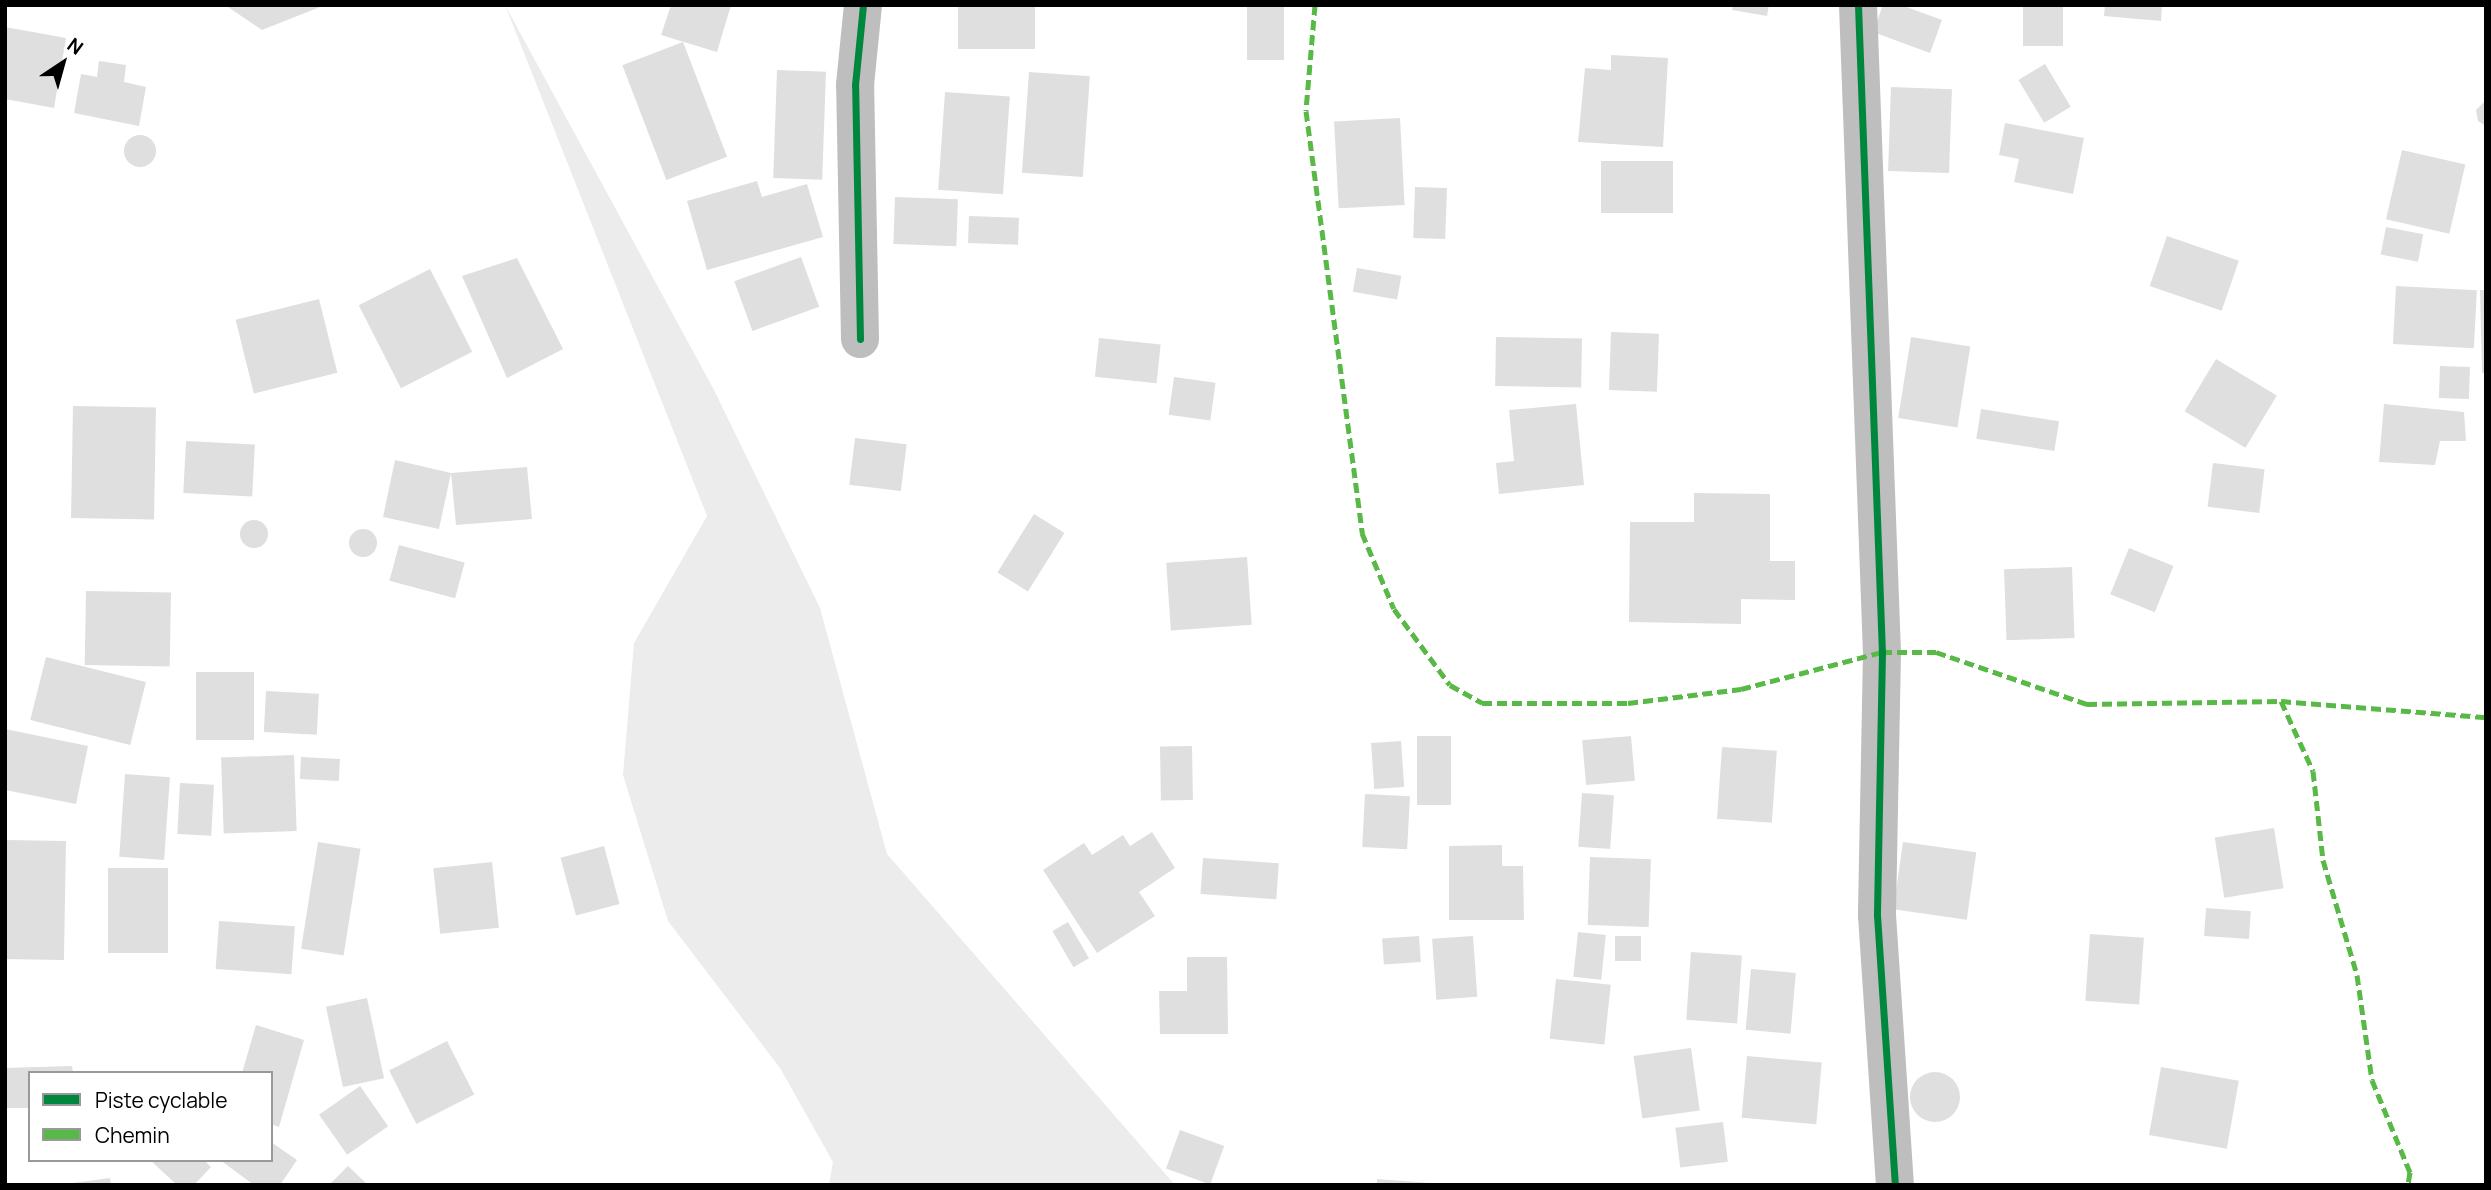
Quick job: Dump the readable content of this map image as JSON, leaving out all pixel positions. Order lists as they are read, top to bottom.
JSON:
{
  "legend": ["Piste cyclable", "Chemin"],
  "north": "top right"
}
